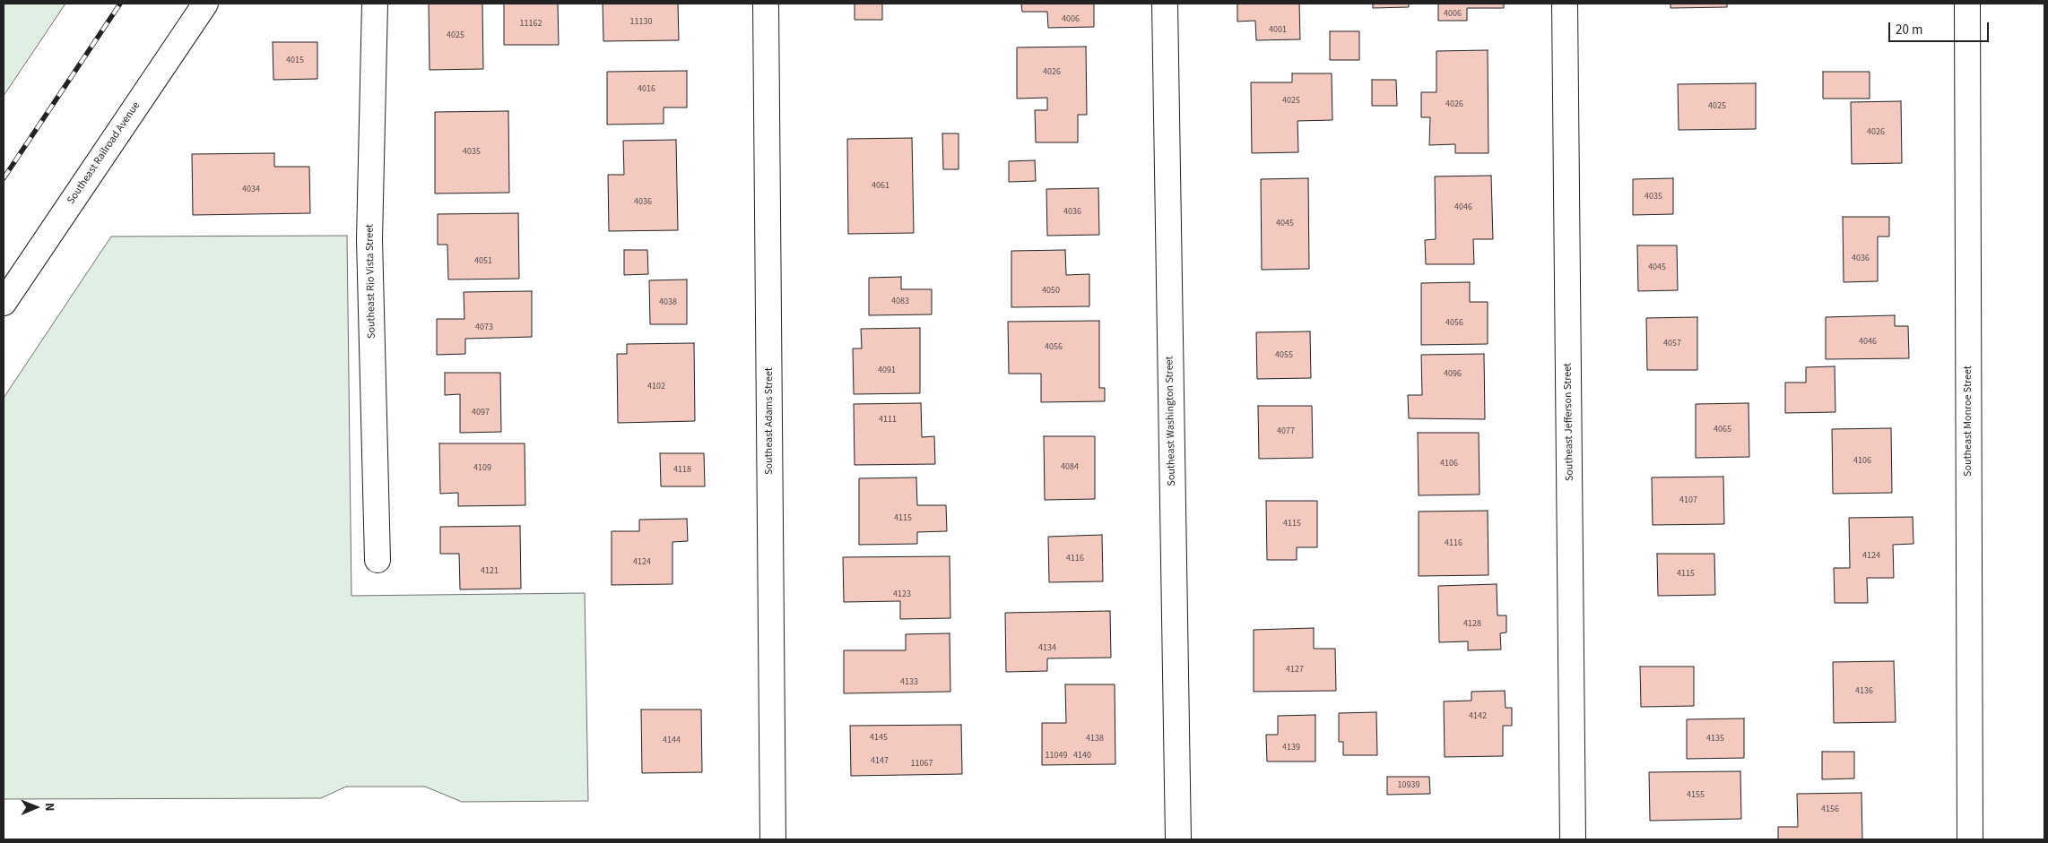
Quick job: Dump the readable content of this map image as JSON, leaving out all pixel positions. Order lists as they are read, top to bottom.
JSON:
{
  "streets": {
    "street": [
      "Southeast Railroad Avenue",
      "Southeast Rio Vista Street",
      "Southeast Adams Street",
      "Southeast Washington Street",
      "Southeast Monroe Street",
      "Southeast Jefferson Street"
    ]
  },
  "house_numbers": [
    "4006",
    "4006",
    "11130",
    "11162",
    "4001",
    "4025",
    "4015",
    "4026",
    "4016",
    "4025",
    "4026",
    "4025",
    "4026",
    "4035",
    "4061",
    "4034",
    "4035",
    "4036",
    "4046",
    "4036",
    "4045",
    "4036",
    "4051",
    "4045",
    "4050",
    "4083",
    "4038",
    "4056",
    "4073",
    "4046",
    "4057",
    "4056",
    "4055",
    "4091",
    "4096",
    "4102",
    "4097",
    "4111",
    "4065",
    "4077",
    "4106",
    "4106",
    "4084",
    "4109",
    "4118",
    "4107",
    "4115",
    "4115",
    "4116",
    "4124",
    "4116",
    "4124",
    "4121",
    "4115",
    "4123",
    "4128",
    "4134",
    "4127",
    "4133",
    "4136",
    "4142",
    "4145",
    "4138",
    "4135",
    "4144",
    "4139",
    "11049",
    "4140",
    "4147",
    "11067",
    "10939",
    "4155",
    "4156"
  ],
  "scale_bar": "20 m",
  "north": "right"
}
